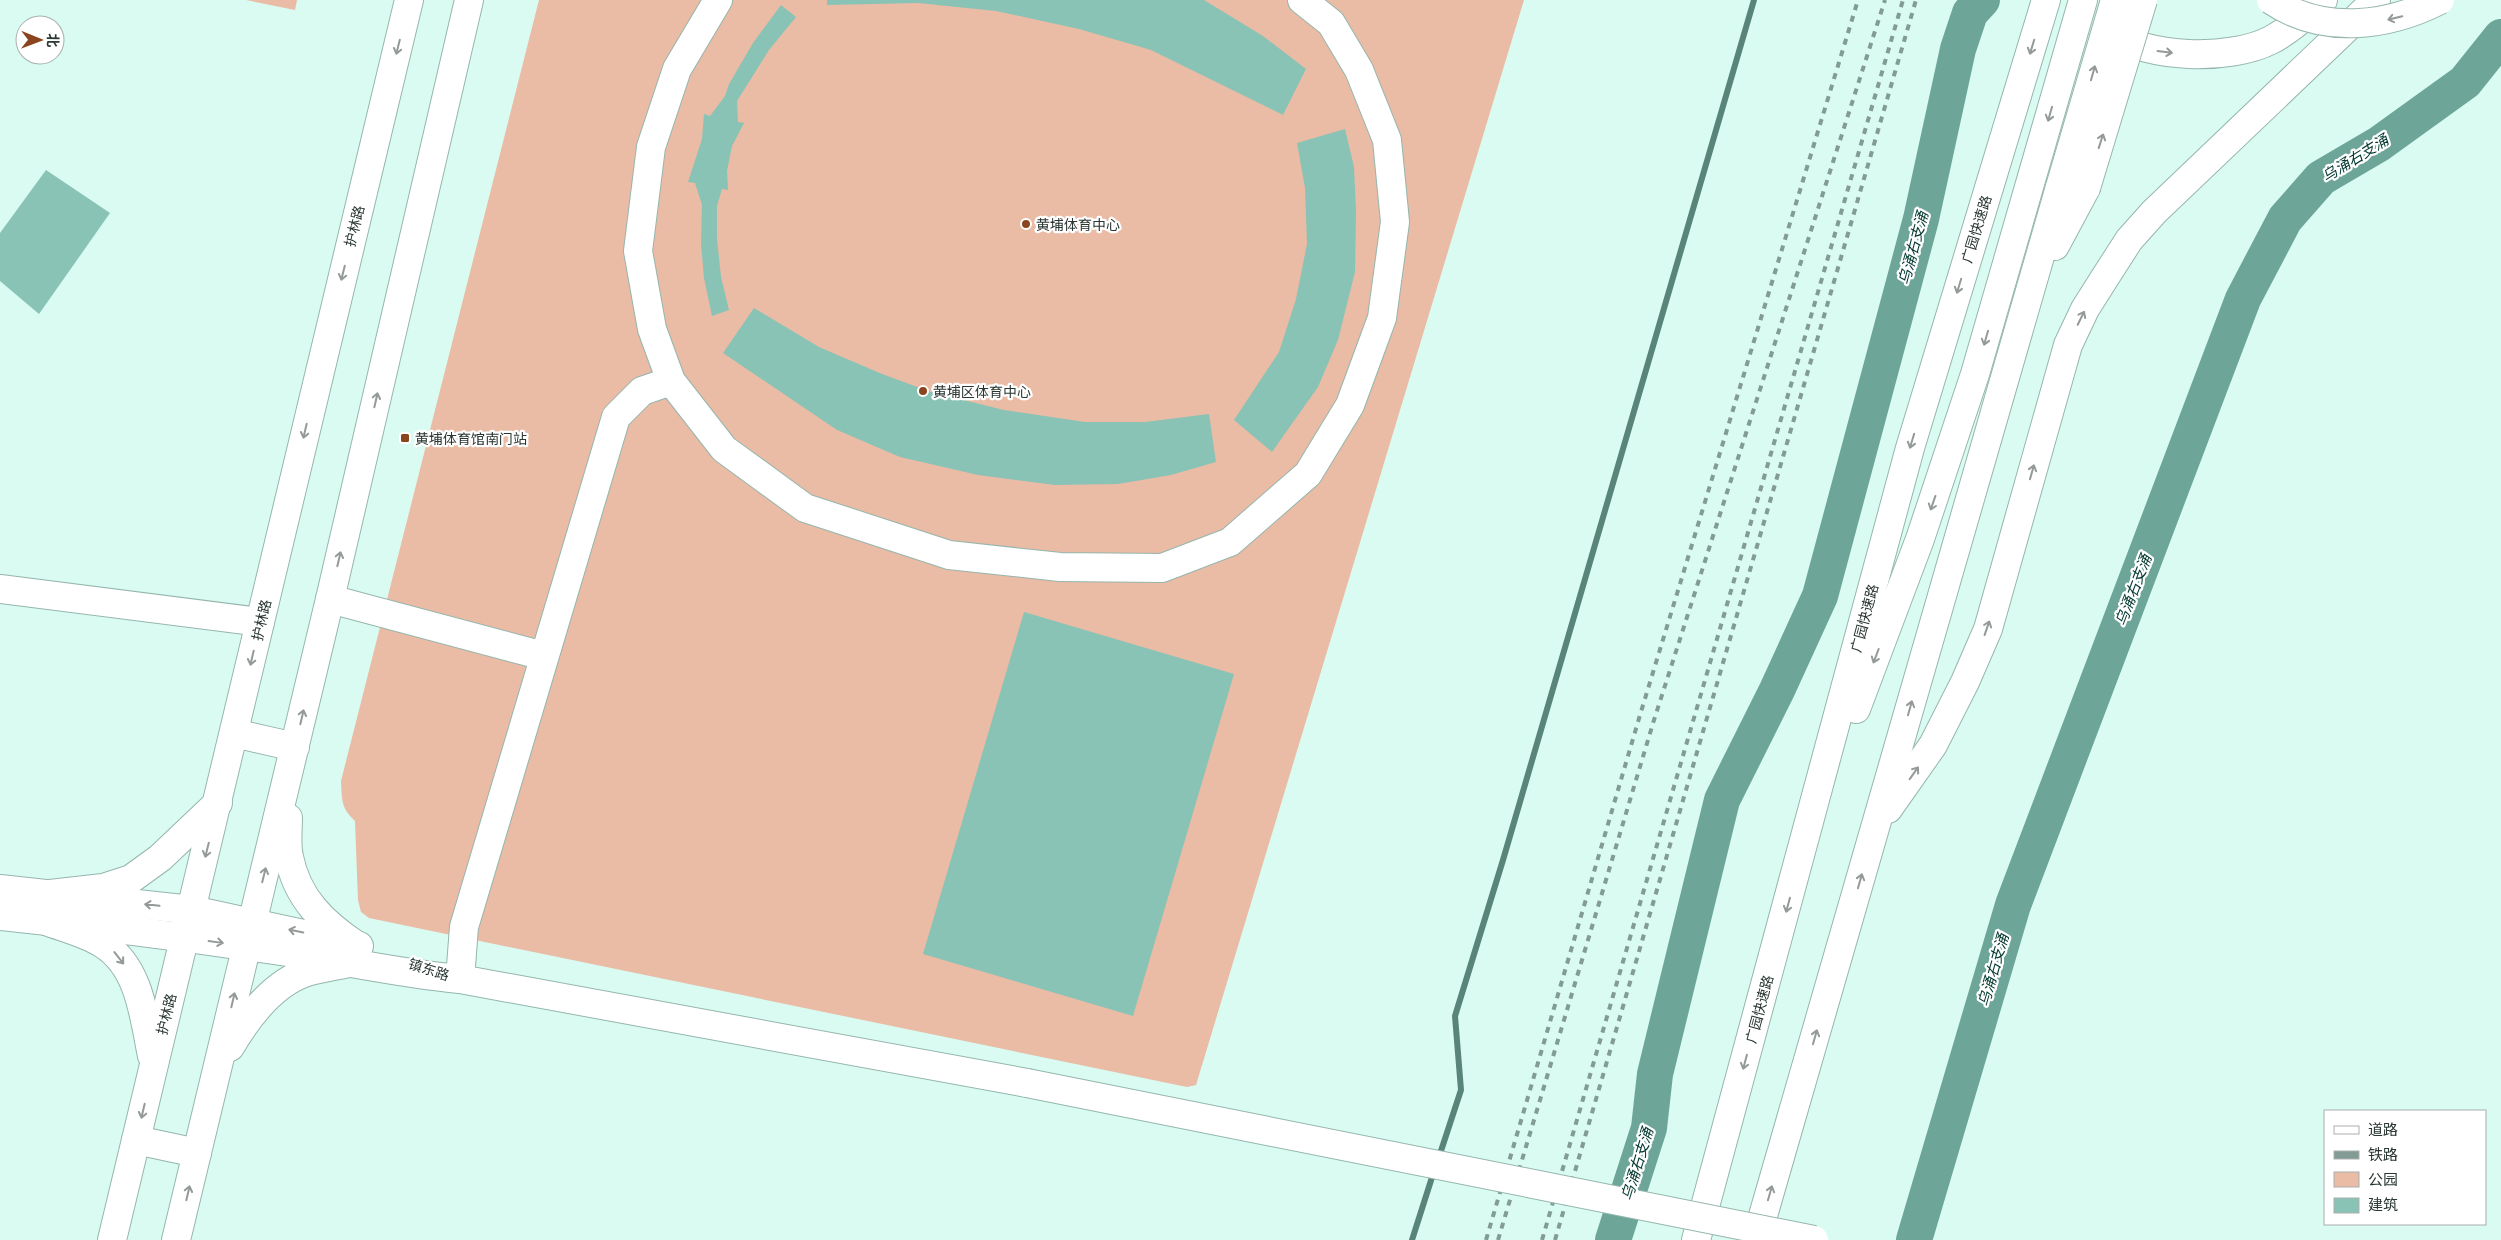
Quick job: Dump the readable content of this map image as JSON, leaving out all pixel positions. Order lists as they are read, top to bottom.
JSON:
{
  "streets": {
    "main road": ["护林路", "广园快速路", "镇东路"]
  },
  "crossings": [
    ["护林路", "镇东路"]
  ],
  "water": ["乌涌右支涌"],
  "places": {
    "other": ["黄埔体育中心", "黄埔区体育中心"],
    "transit": ["黄埔体育馆南门站"]
  },
  "legend": [
    "道路",
    "铁路",
    "公园",
    "建筑"
  ],
  "north": "right"
}
